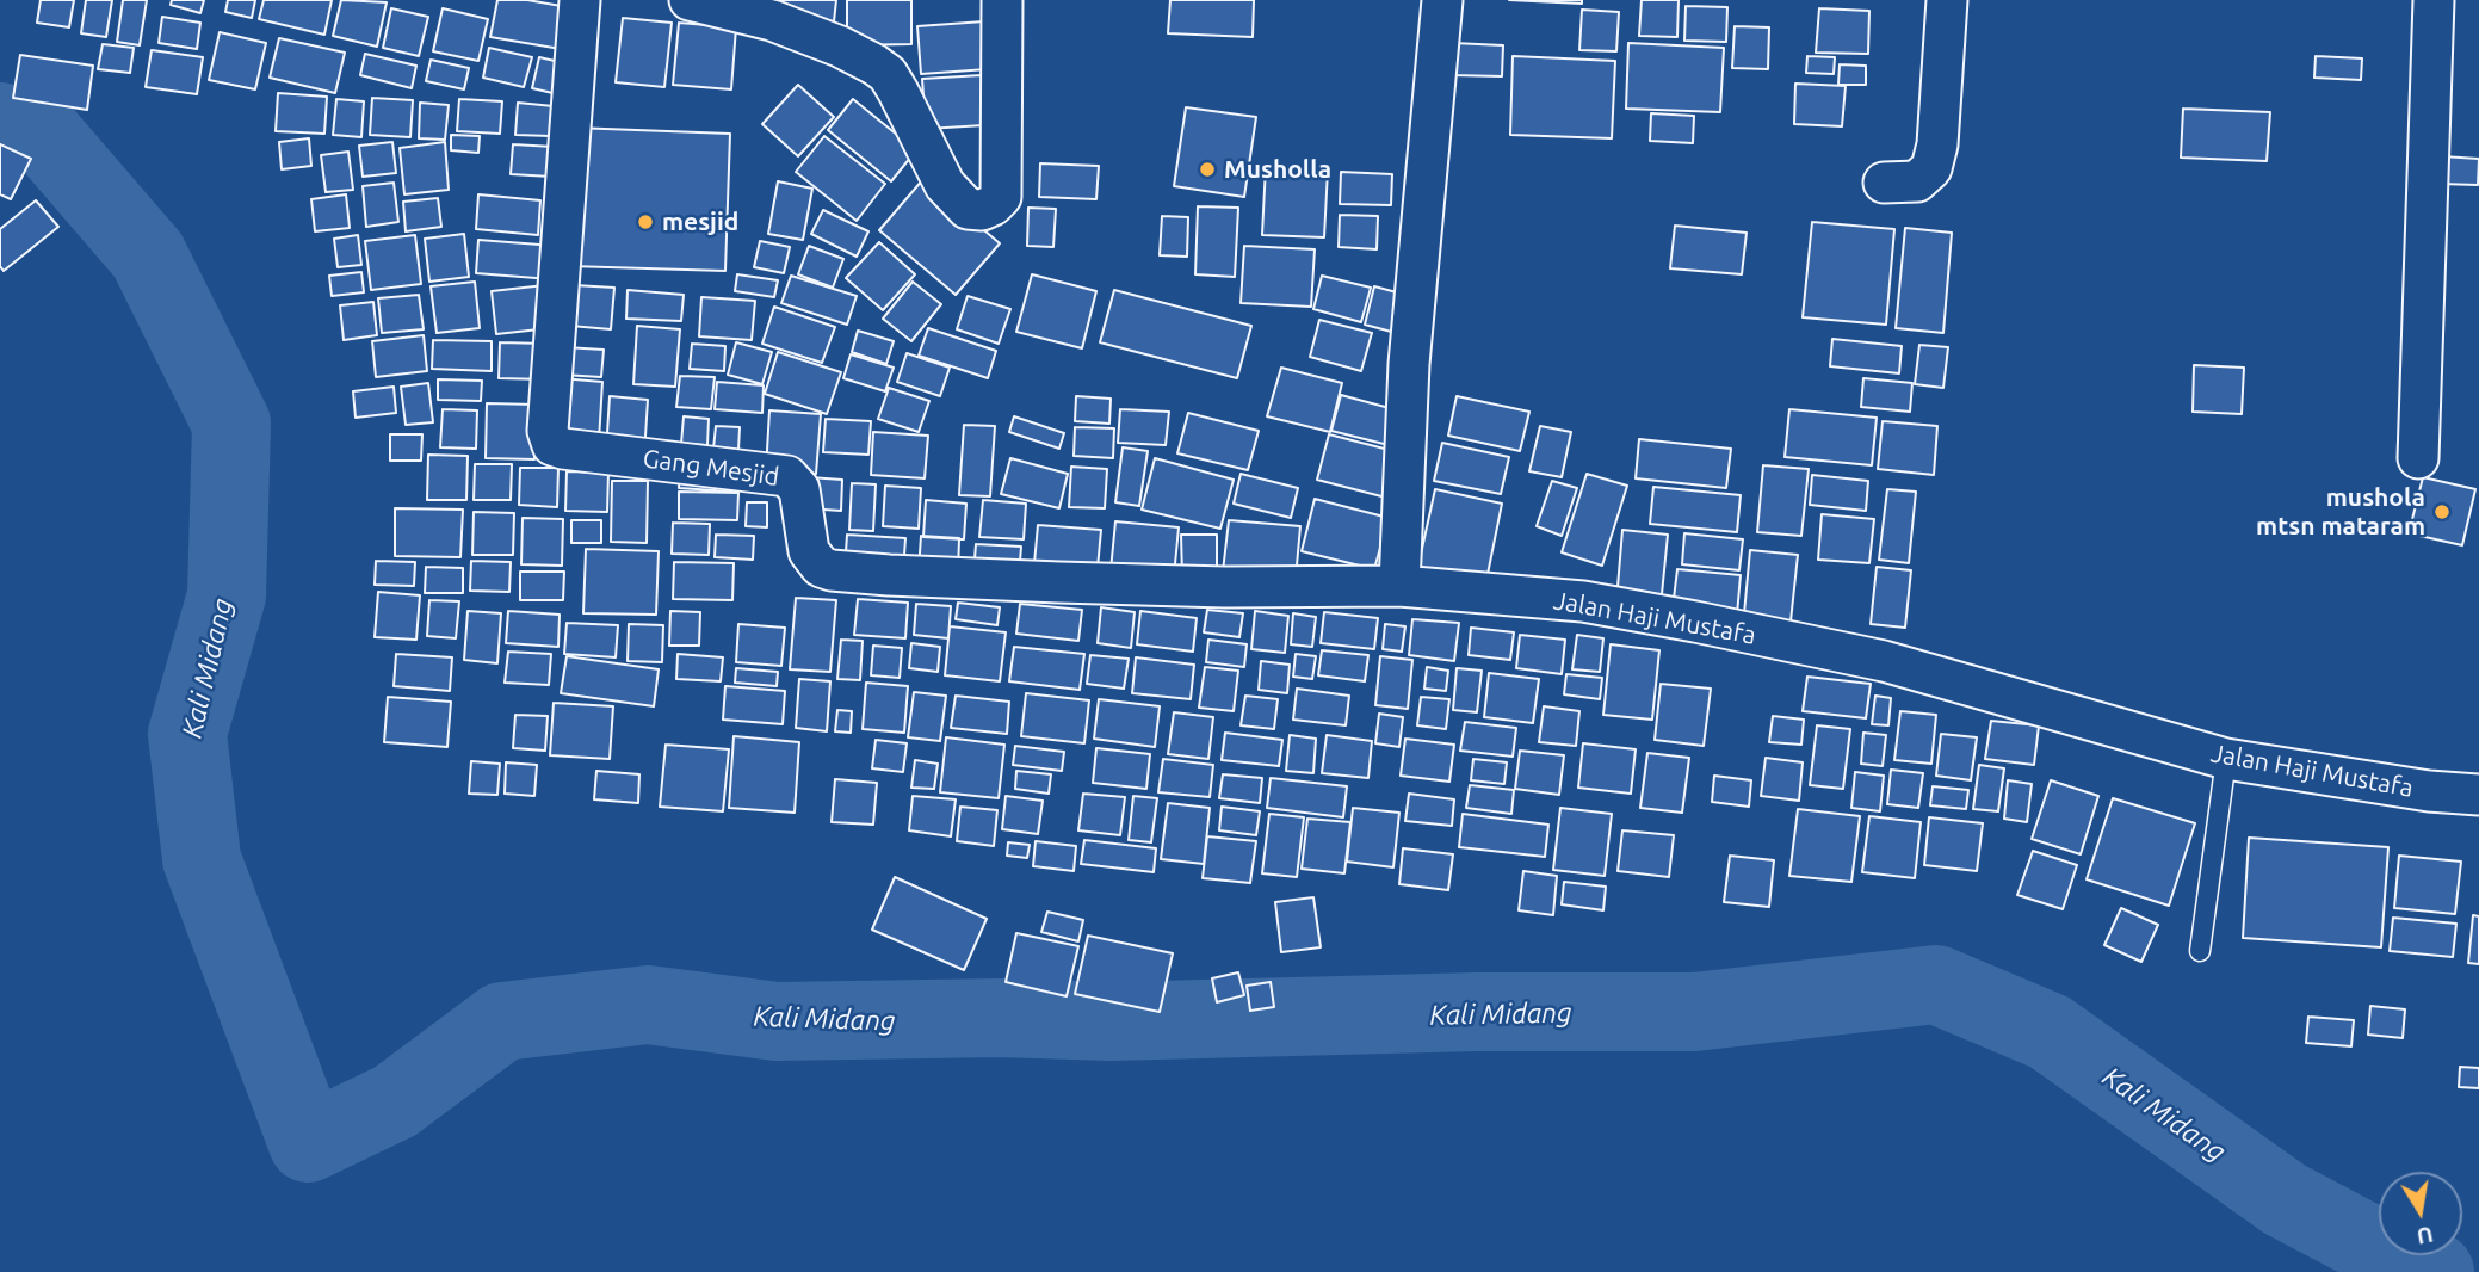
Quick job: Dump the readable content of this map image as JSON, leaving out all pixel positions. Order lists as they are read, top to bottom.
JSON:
{
  "streets": {
    "street": ["Gang Mesjid", "Jalan Haji Mustafa"]
  },
  "crossings": [
    ["Gang Mesjid", "Jalan Haji Mustafa"]
  ],
  "water": ["Kali Midang"],
  "places": ["Musholla", "mesjid", "mushola mtsn mataram"],
  "north": "bottom"
}
